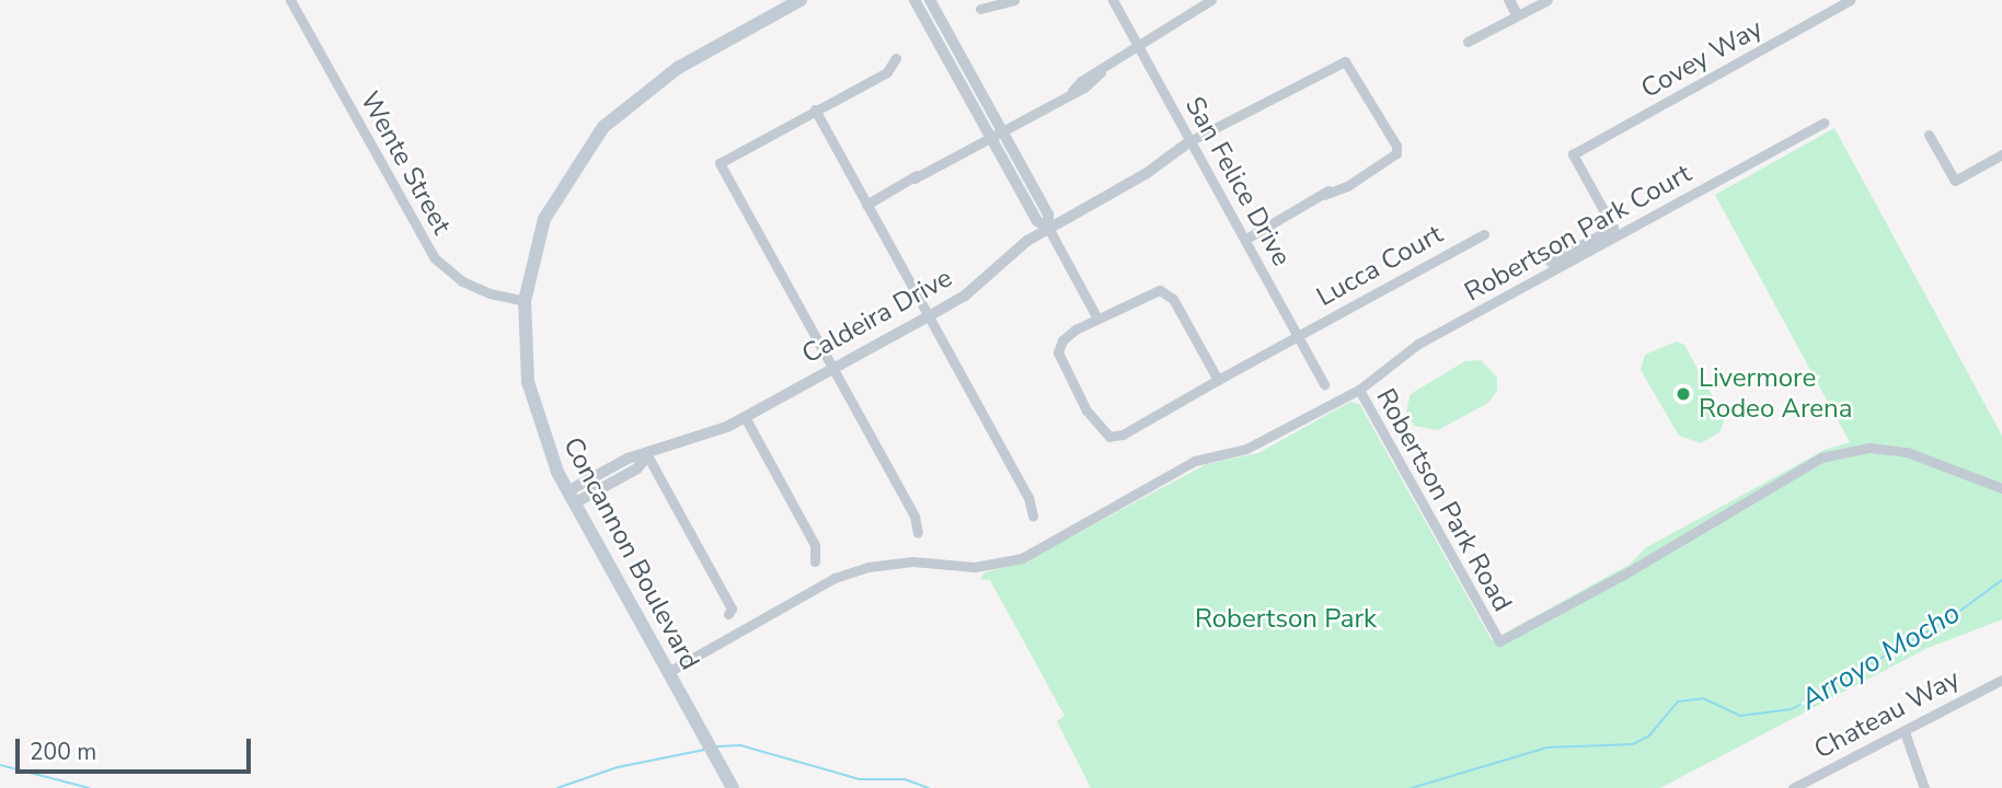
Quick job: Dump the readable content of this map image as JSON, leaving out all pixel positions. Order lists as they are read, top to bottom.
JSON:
{
  "streets": {
    "main road": ["Concannon Boulevard"],
    "street": [
      "Covey Way",
      "Wente Street",
      "San Felice Drive",
      "Robertson Park Court",
      "Lucca Court",
      "Caldeira Drive",
      "Robertson Park Road",
      "Chateau Way"
    ]
  },
  "crossings": [
    ["Wente Street", "Concannon Boulevard"],
    ["San Felice Drive", "Lucca Court"],
    ["San Felice Drive", "Caldeira Drive"],
    ["Robertson Park Court", "Robertson Park Road"],
    ["Caldeira Drive", "Concannon Boulevard"],
    ["Robertson Park Road", "Concannon Boulevard"]
  ],
  "water": ["Arroyo Mocho"],
  "parks": ["Robertson Park"],
  "places": ["Livermore Rodeo Arena"],
  "scale_bar": "200 m"
}
